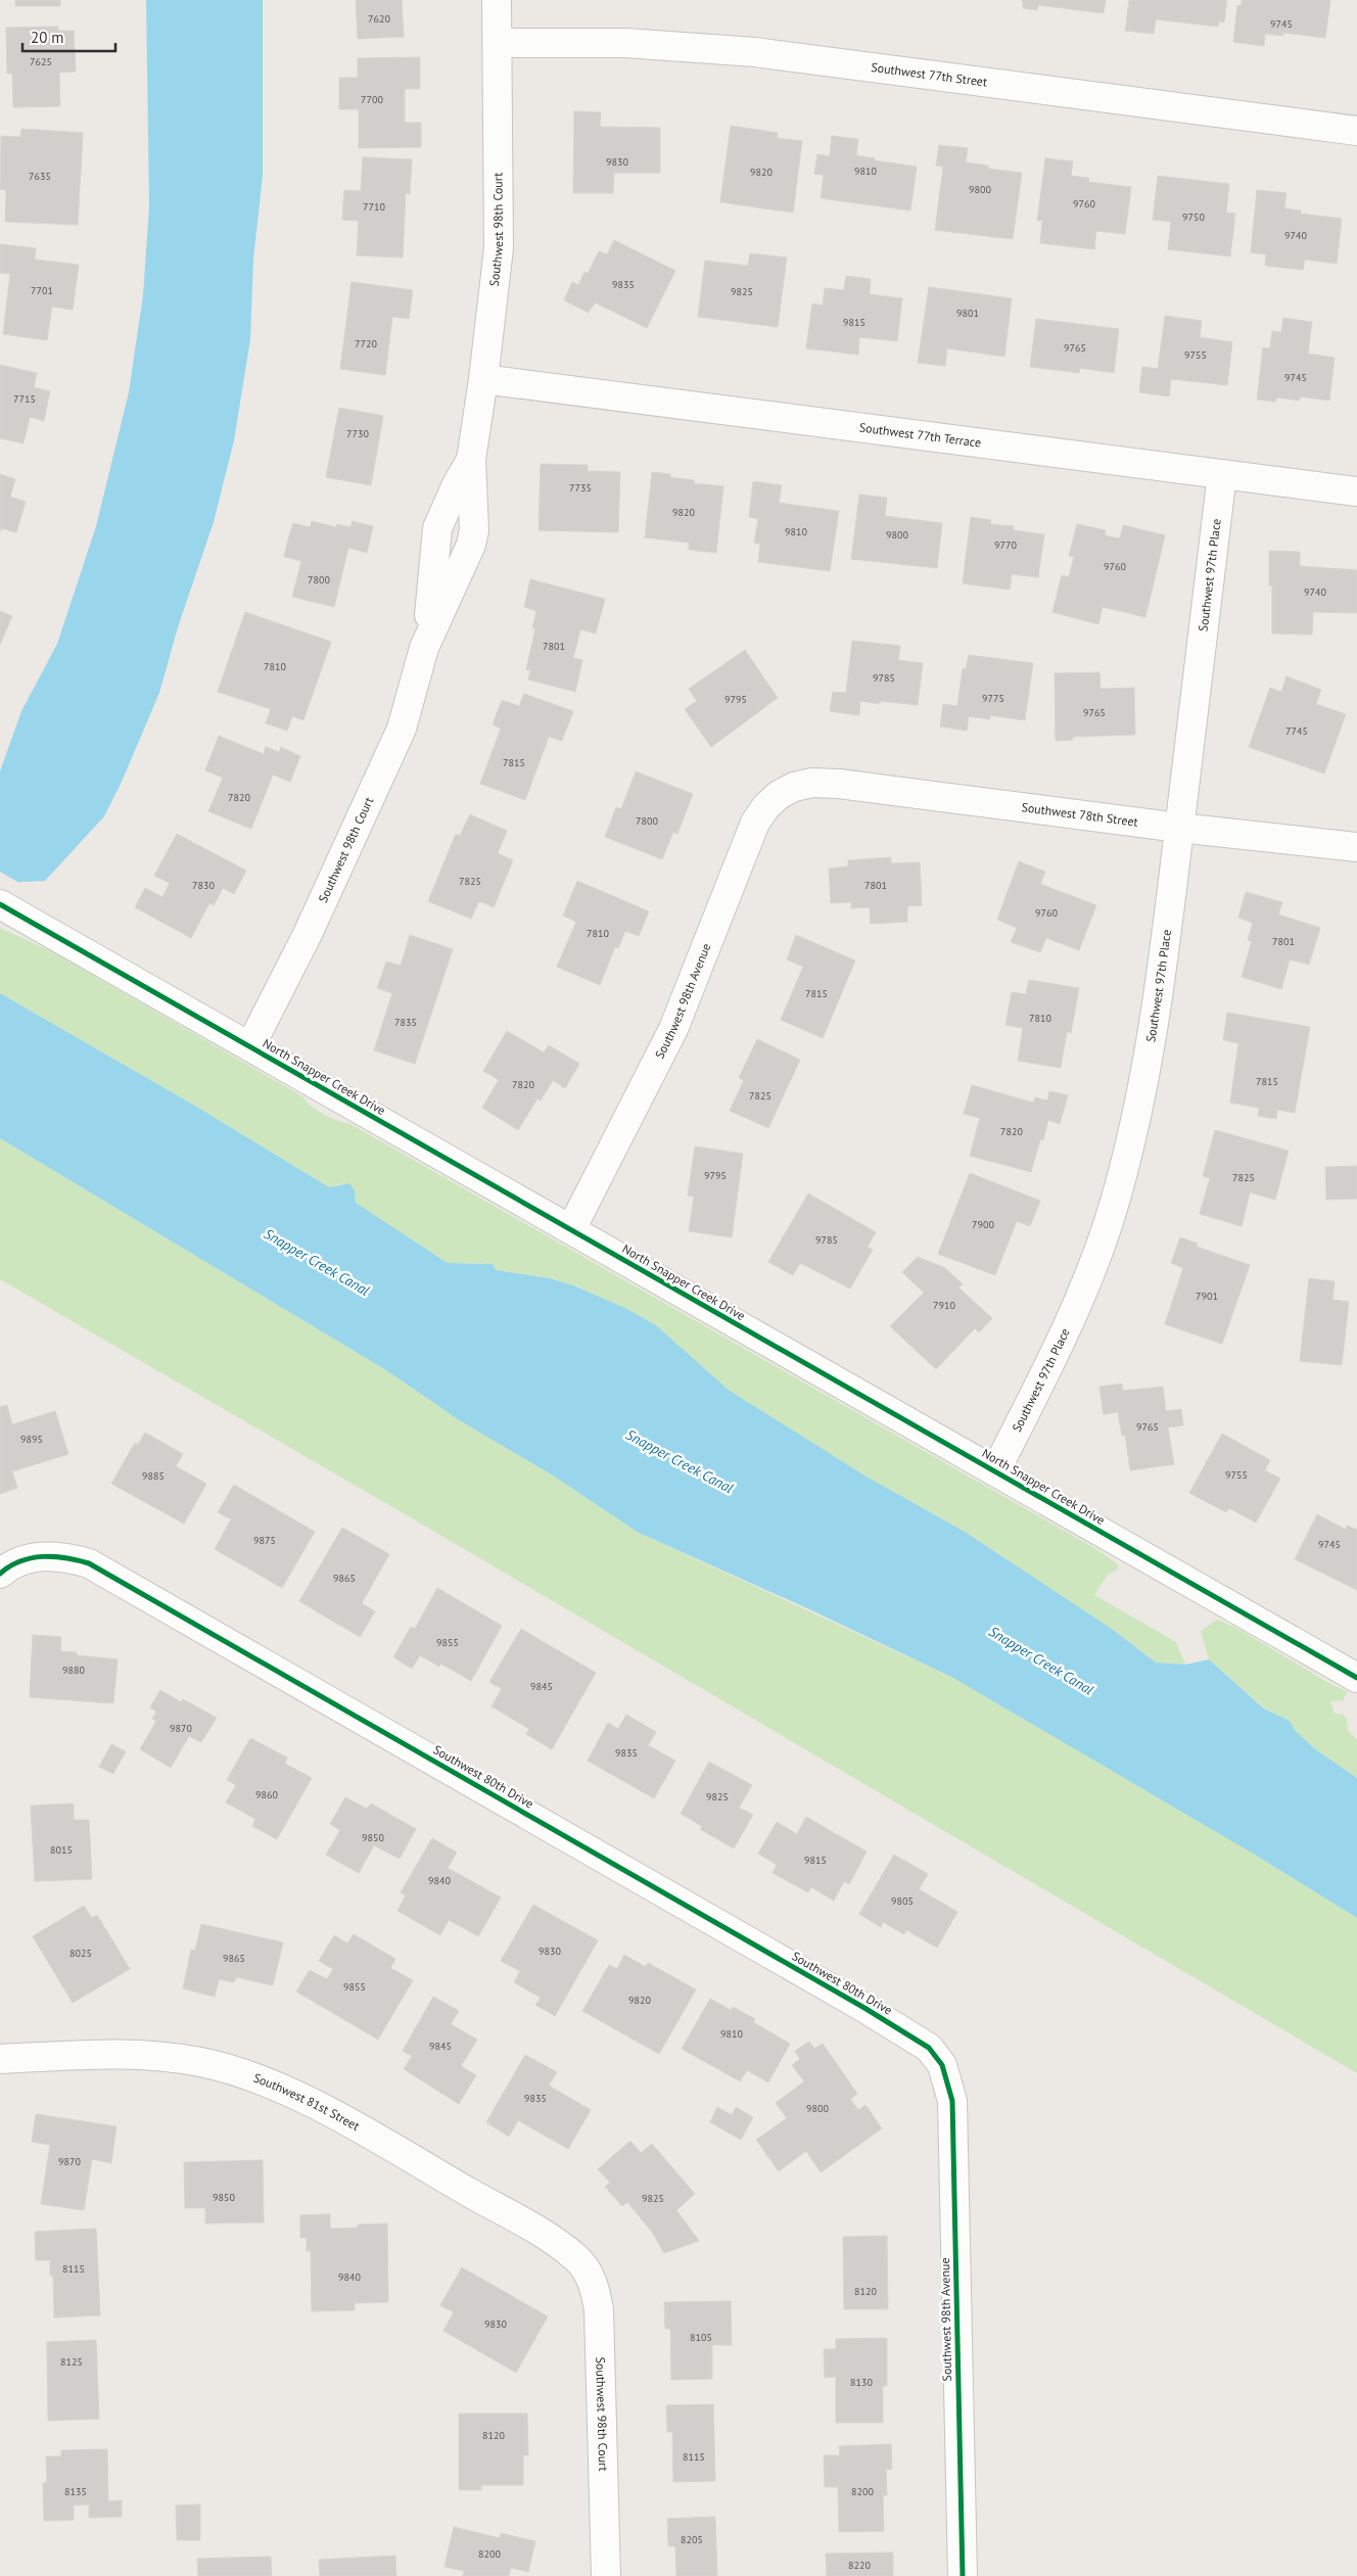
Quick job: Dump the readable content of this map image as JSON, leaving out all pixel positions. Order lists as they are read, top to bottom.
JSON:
{
  "streets": {
    "street": [
      "Southwest 77th Street",
      "Southwest 98th Court",
      "Southwest 77th Terrace",
      "Southwest 97th Place",
      "Southwest 78th Street",
      "Southwest 98th Avenue",
      "North Snapper Creek Drive",
      "Southwest 80th Drive",
      "Southwest 81st Street"
    ]
  },
  "crossings": [
    ["Southwest 77th Street", "Southwest 98th Court"],
    ["Southwest 98th Court", "Southwest 77th Terrace"],
    ["Southwest 98th Court", "North Snapper Creek Drive"],
    ["Southwest 98th Court", "Southwest 81st Street"],
    ["Southwest 77th Terrace", "Southwest 97th Place"],
    ["Southwest 97th Place", "Southwest 78th Street"],
    ["Southwest 97th Place", "North Snapper Creek Drive"],
    ["Southwest 78th Street", "Southwest 98th Avenue"],
    ["Southwest 98th Avenue", "North Snapper Creek Drive"],
    ["Southwest 98th Avenue", "Southwest 80th Drive"]
  ],
  "water": ["Snapper Creek Canal"],
  "house_numbers": [
    "7620",
    "9745",
    "7625",
    "7700",
    "9830",
    "9810",
    "9820",
    "7635",
    "9800",
    "9760",
    "7710",
    "9750",
    "9740",
    "9835",
    "7701",
    "9825",
    "9801",
    "9815",
    "7720",
    "9765",
    "9755",
    "9745",
    "7715",
    "7730",
    "7735",
    "9820",
    "9810",
    "9800",
    "9770",
    "9760",
    "7800",
    "9740",
    "7801",
    "7810",
    "9785",
    "9775",
    "9795",
    "9765",
    "7745",
    "7815",
    "7820",
    "7800",
    "7825",
    "7830",
    "7801",
    "9760",
    "7810",
    "7801",
    "7815",
    "7810",
    "7835",
    "7815",
    "7820",
    "7825",
    "7820",
    "9795",
    "7825",
    "7900",
    "9785",
    "7901",
    "7910",
    "9765",
    "9895",
    "9755",
    "9885",
    "9875",
    "9745",
    "9865",
    "9855",
    "9880",
    "9845",
    "9870",
    "9835",
    "9860",
    "9825",
    "9850",
    "8015",
    "9815",
    "9840",
    "9805",
    "9830",
    "8025",
    "9865",
    "9855",
    "9820",
    "9810",
    "9845",
    "9835",
    "9800",
    "9870",
    "9850",
    "9825",
    "8115",
    "9840",
    "8120",
    "9830",
    "8105",
    "8125",
    "8130",
    "8120",
    "8115",
    "8135",
    "8200",
    "8205",
    "8200",
    "8220"
  ],
  "scale_bar": "20 m"
}
